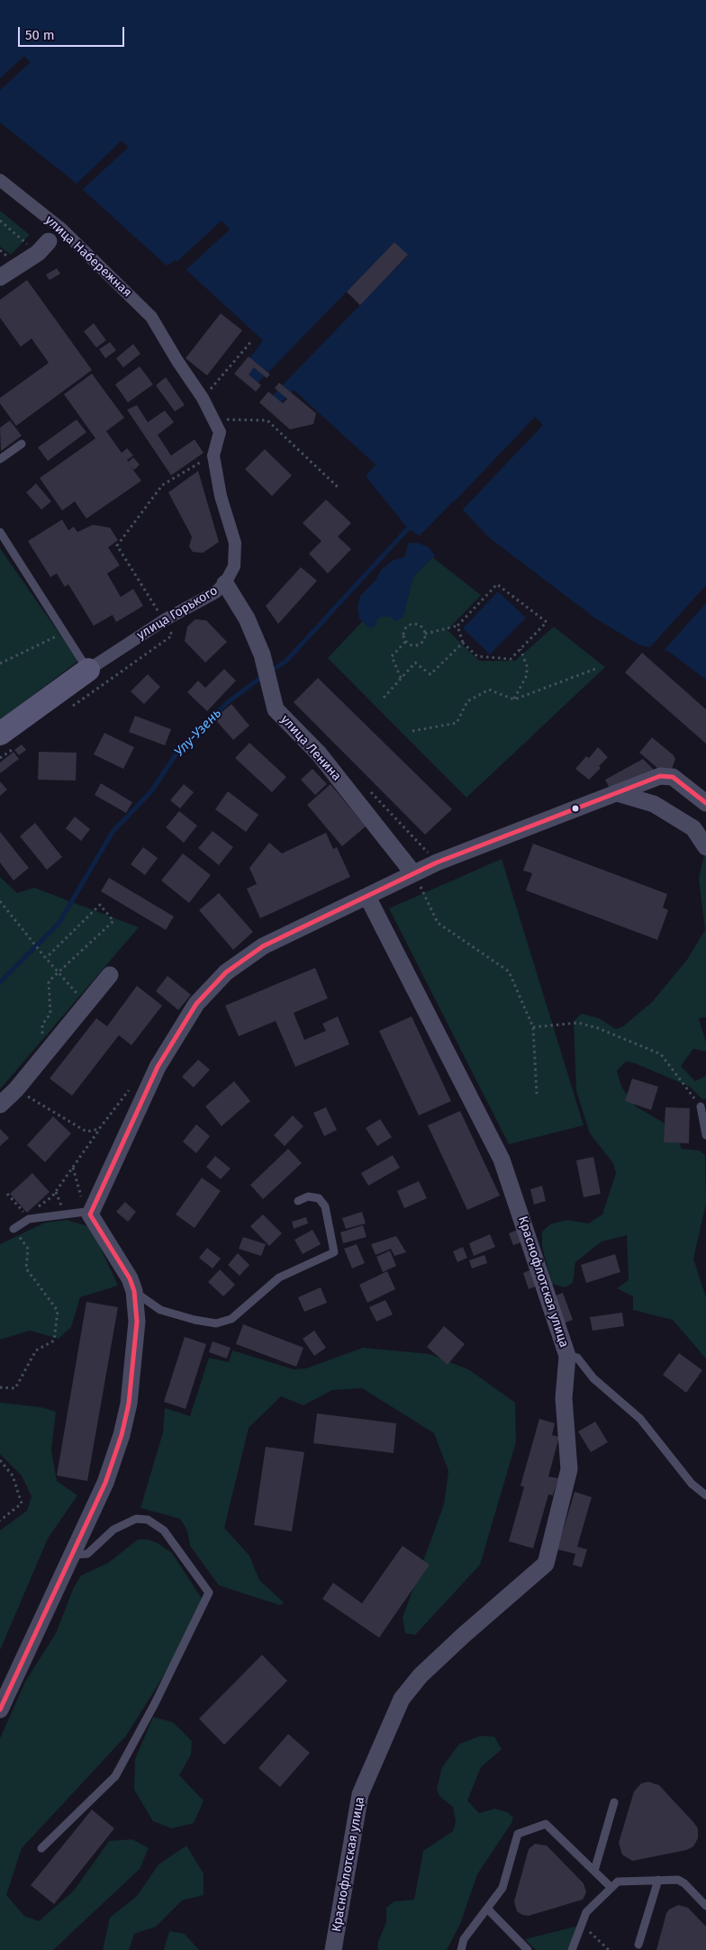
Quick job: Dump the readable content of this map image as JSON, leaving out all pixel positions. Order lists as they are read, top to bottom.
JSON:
{
  "streets": {
    "main road": ["улица Горького"],
    "street": ["улица Набережная", "улица Ленина", "Краснофлотская улица"]
  },
  "crossings": [
    ["улица Набережная", "улица Горького"],
    ["улица Горького", "улица Ленина"]
  ],
  "water": ["Улу-Узень"],
  "scale_bar": "50 m"
}
